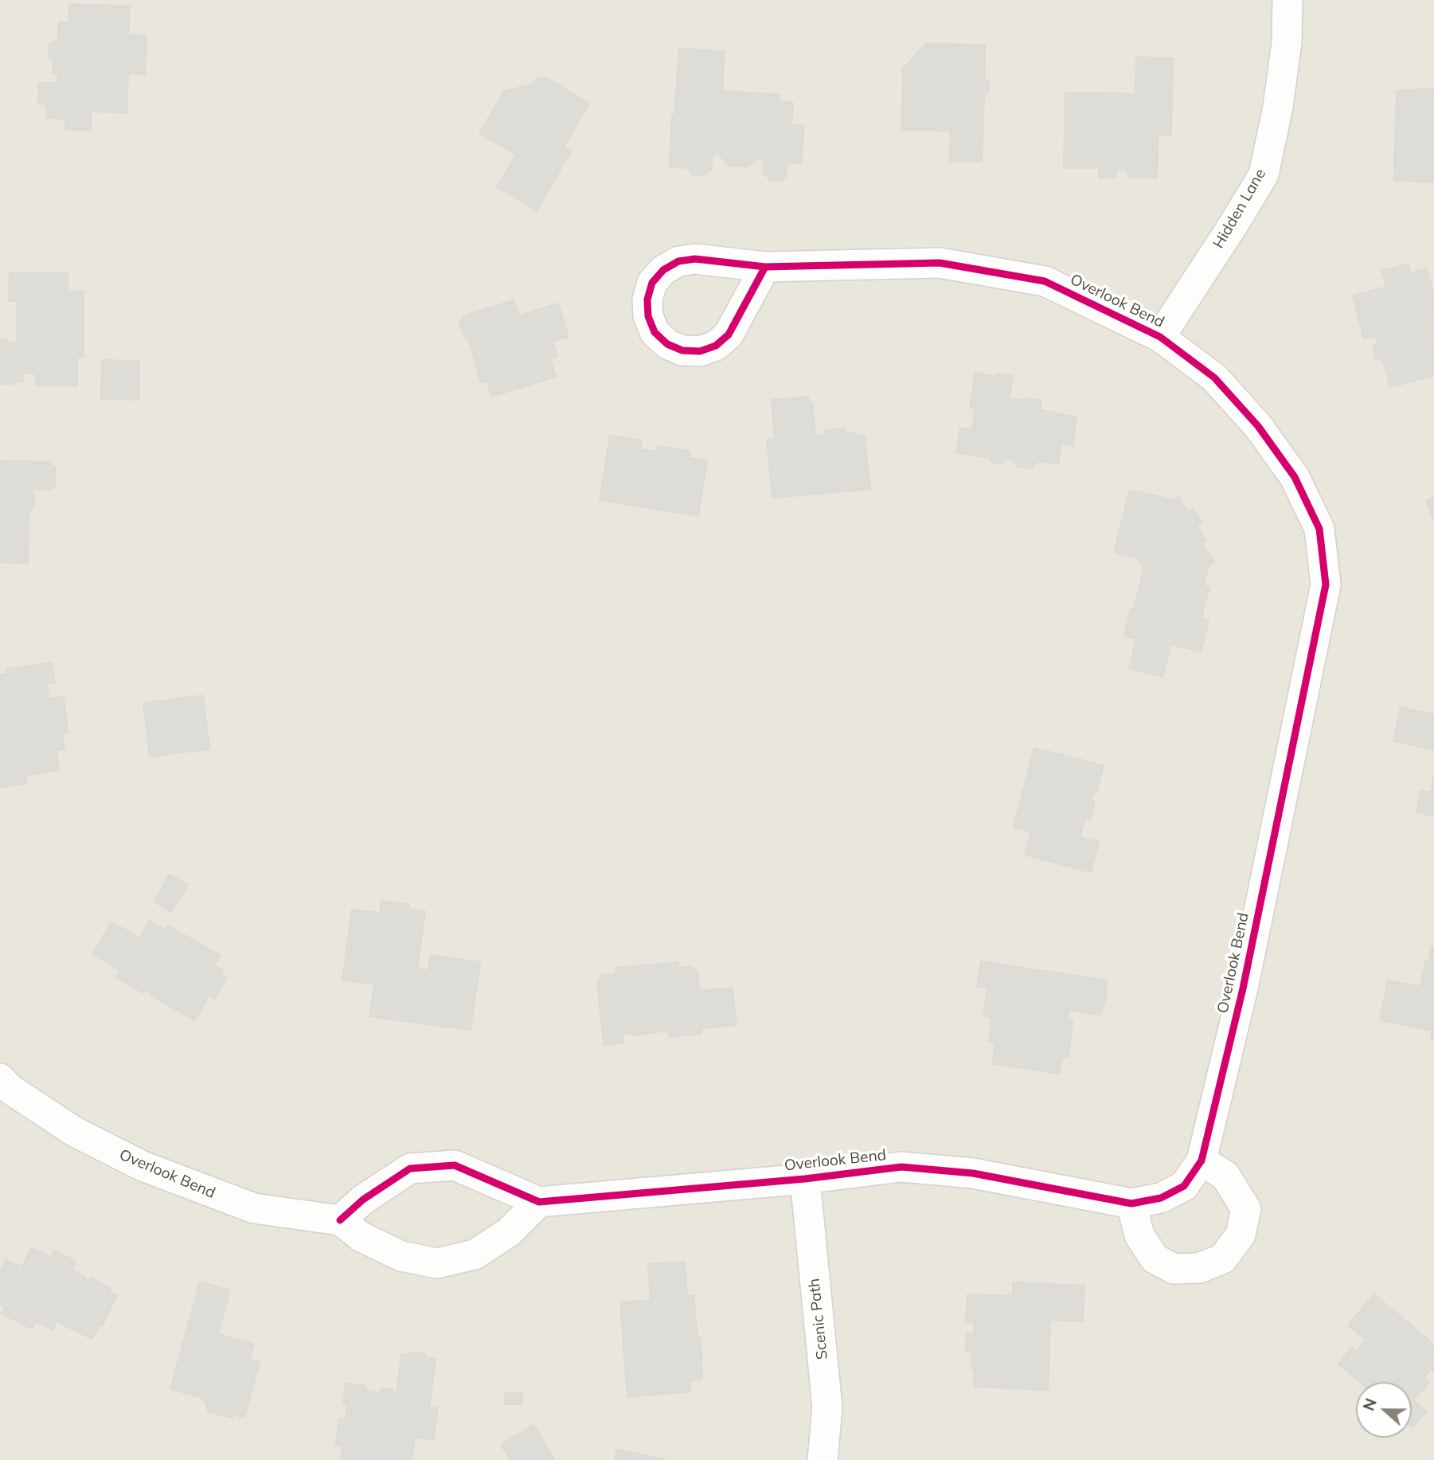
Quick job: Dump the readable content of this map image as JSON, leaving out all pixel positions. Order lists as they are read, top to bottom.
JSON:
{
  "streets": {
    "street": ["Hidden Lane", "Overlook Bend", "Scenic Path"]
  },
  "crossings": [
    ["Hidden Lane", "Overlook Bend"],
    ["Overlook Bend", "Scenic Path"]
  ],
  "north": "left"
}
